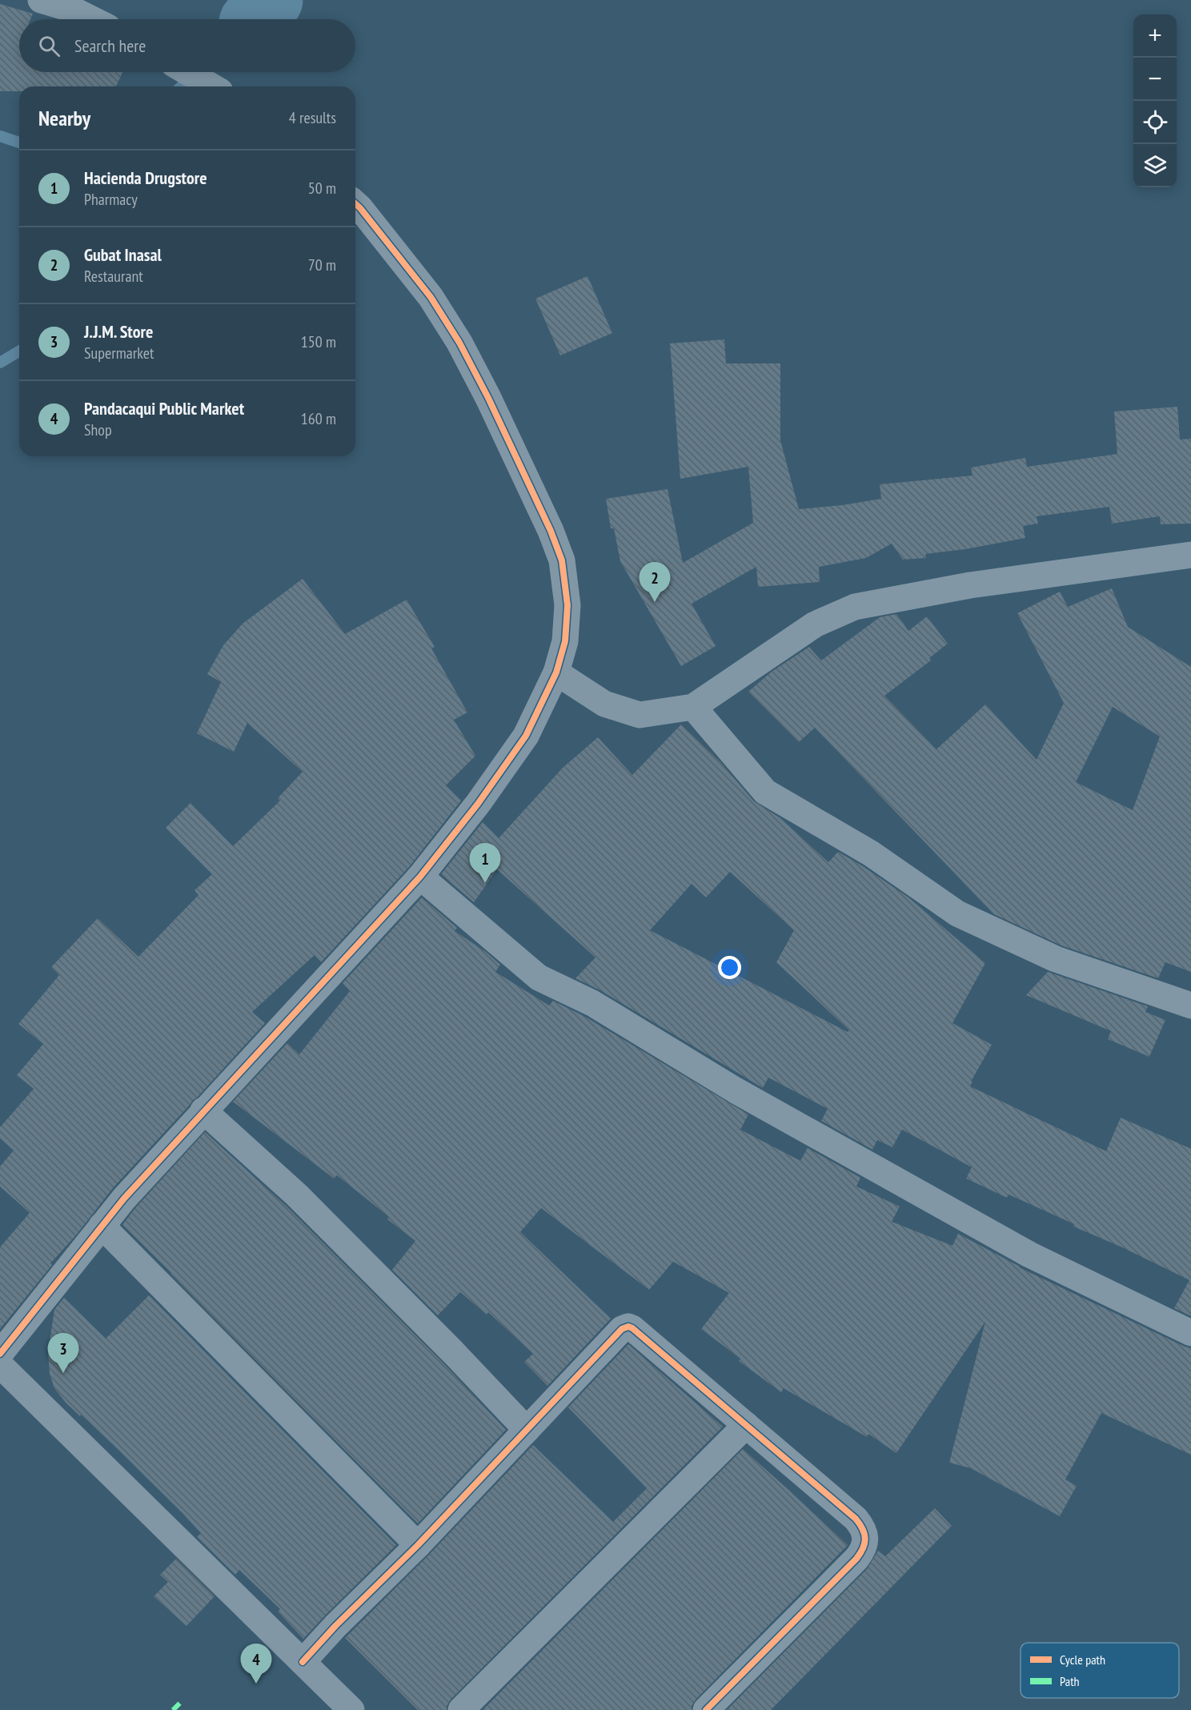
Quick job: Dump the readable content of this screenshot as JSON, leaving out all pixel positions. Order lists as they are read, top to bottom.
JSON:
{
  "legend": ["Cycle path", "Path"],
  "page": {
    "map_buttons": ["+", "−"],
    "search": "Search here",
    "heading": ["Nearby", "4 results"],
    "list": [
      {
        "mark": "1",
        "name": "Hacienda Drugstore",
        "note": "Pharmacy",
        "value": "50 m"
      },
      {
        "mark": "2",
        "name": "Gubat Inasal",
        "note": "Restaurant",
        "value": "70 m"
      },
      {
        "mark": "3",
        "name": "J.J.M. Store",
        "note": "Supermarket",
        "value": "150 m"
      },
      {
        "mark": "4",
        "name": "Pandacaqui Public Market",
        "note": "Shop",
        "value": "160 m"
      }
    ],
    "pins": [
      "2",
      "1",
      "3",
      "4"
    ]
  }
}
